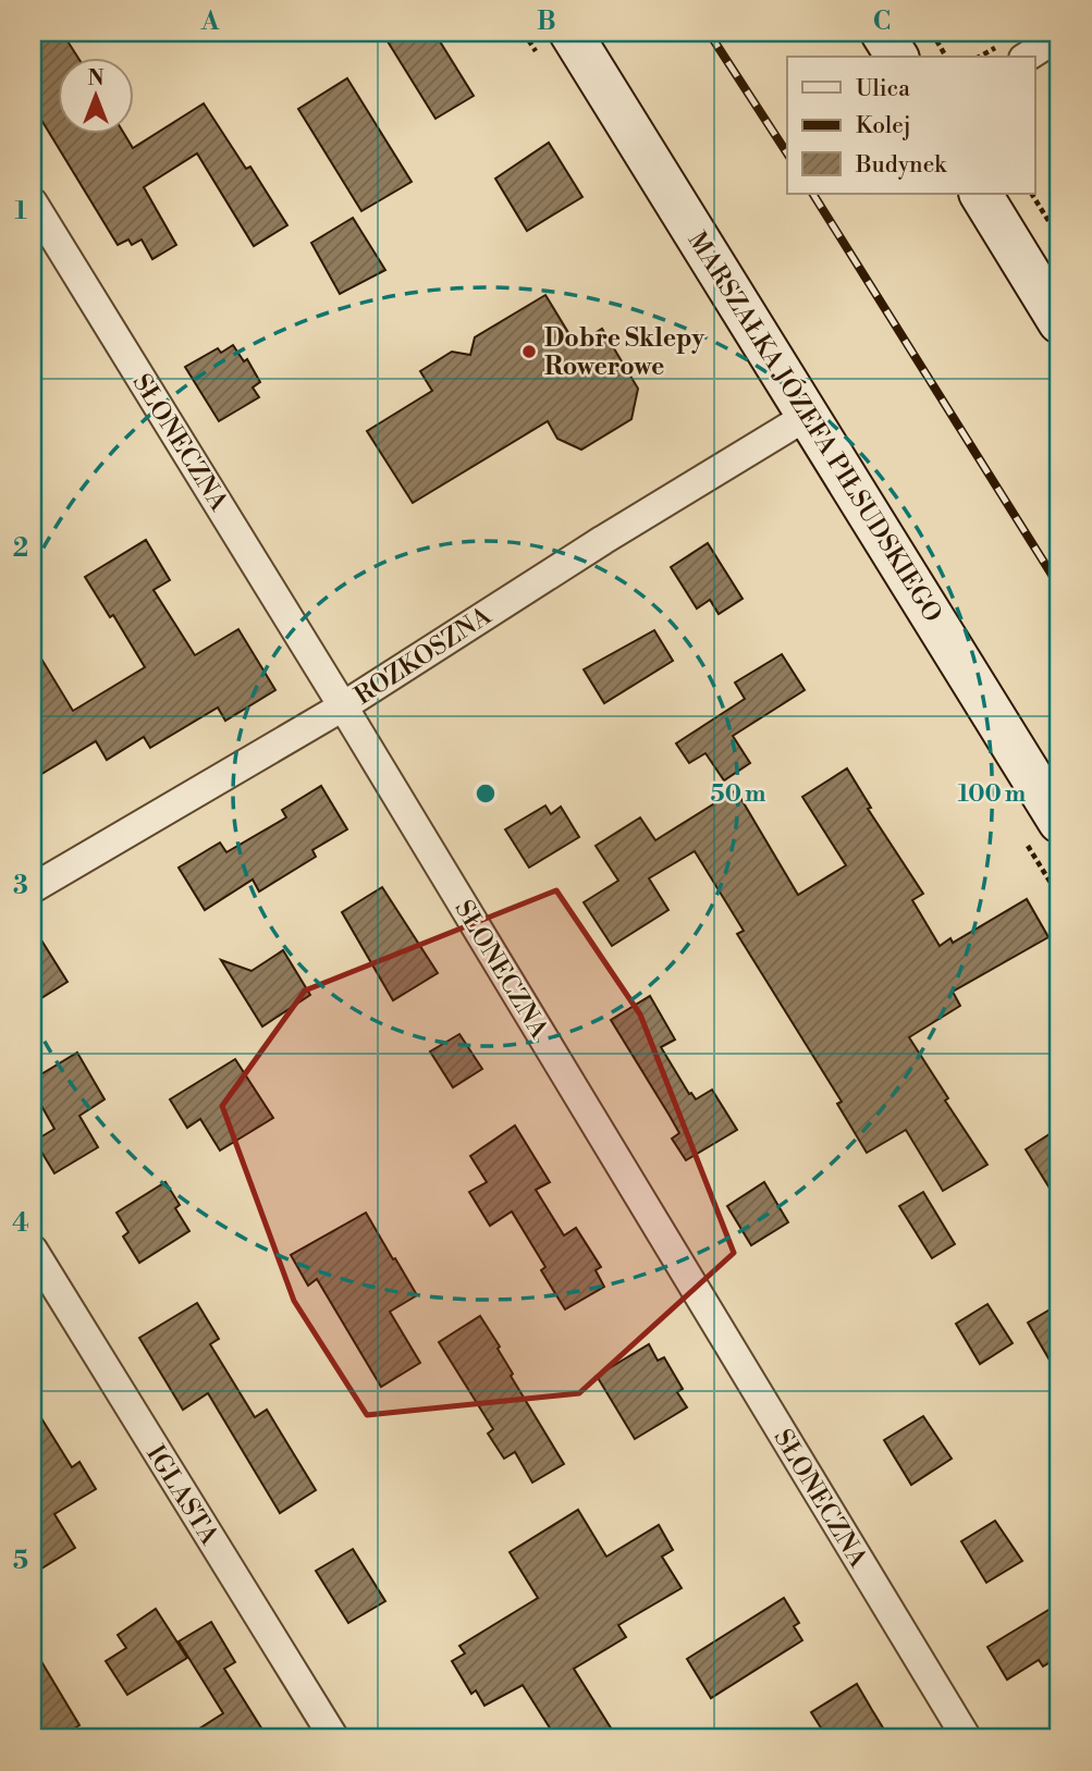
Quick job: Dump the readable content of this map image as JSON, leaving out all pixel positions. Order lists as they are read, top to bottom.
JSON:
{
  "streets": {
    "main road": ["MARSZAŁKA JÓZEFA PIŁSUDSKIEGO"],
    "street": ["SŁONECZNA", "ROZKOSZNA", "IGLASTA"]
  },
  "crossings": [
    ["MARSZAŁKA JÓZEFA PIŁSUDSKIEGO", "ROZKOSZNA"],
    ["SŁONECZNA", "ROZKOSZNA"]
  ],
  "places": ["Dobre Sklepy Rowerowe"],
  "legend": ["Ulica", "Kolej", "Budynek"],
  "north": "top",
  "grid": {
    "columns": ["A", "B", "C"],
    "rows": [
      "1",
      "2",
      "3",
      "4",
      "5"
    ]
  },
  "rings": ["50 m", "100 m"]
}
